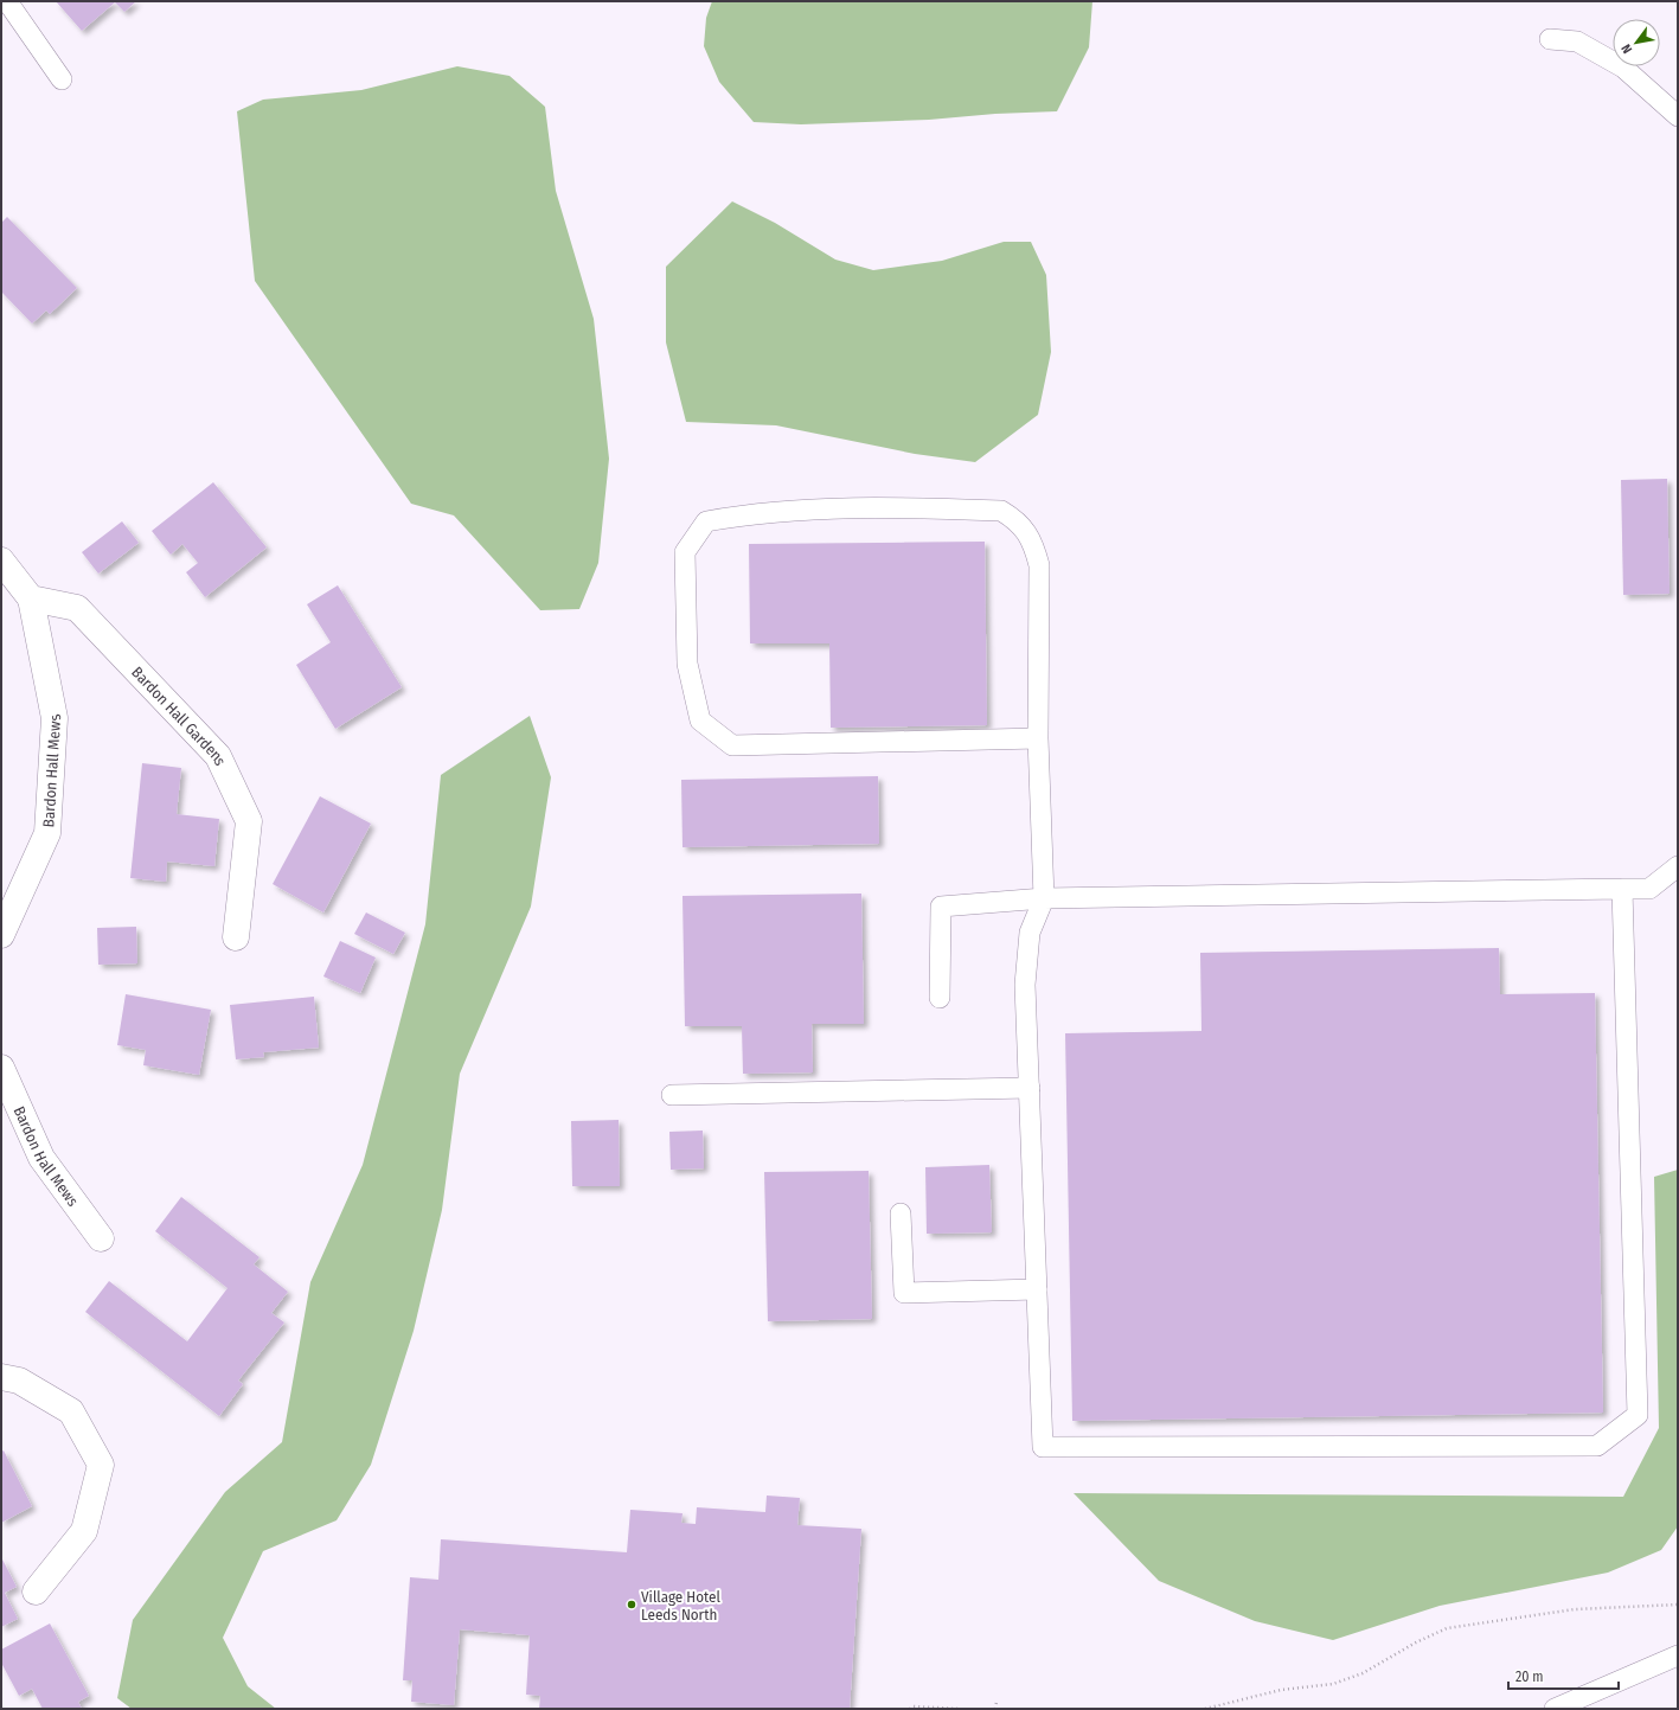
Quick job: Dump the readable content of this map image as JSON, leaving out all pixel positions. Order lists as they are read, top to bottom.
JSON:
{
  "streets": {
    "street": ["Bardon Hall Gardens", "Bardon Hall Mews"]
  },
  "crossings": [
    ["Bardon Hall Gardens", "Bardon Hall Mews"]
  ],
  "places": ["Village Hotel Leeds North"],
  "scale_bar": "20 m",
  "north": "bottom left"
}
